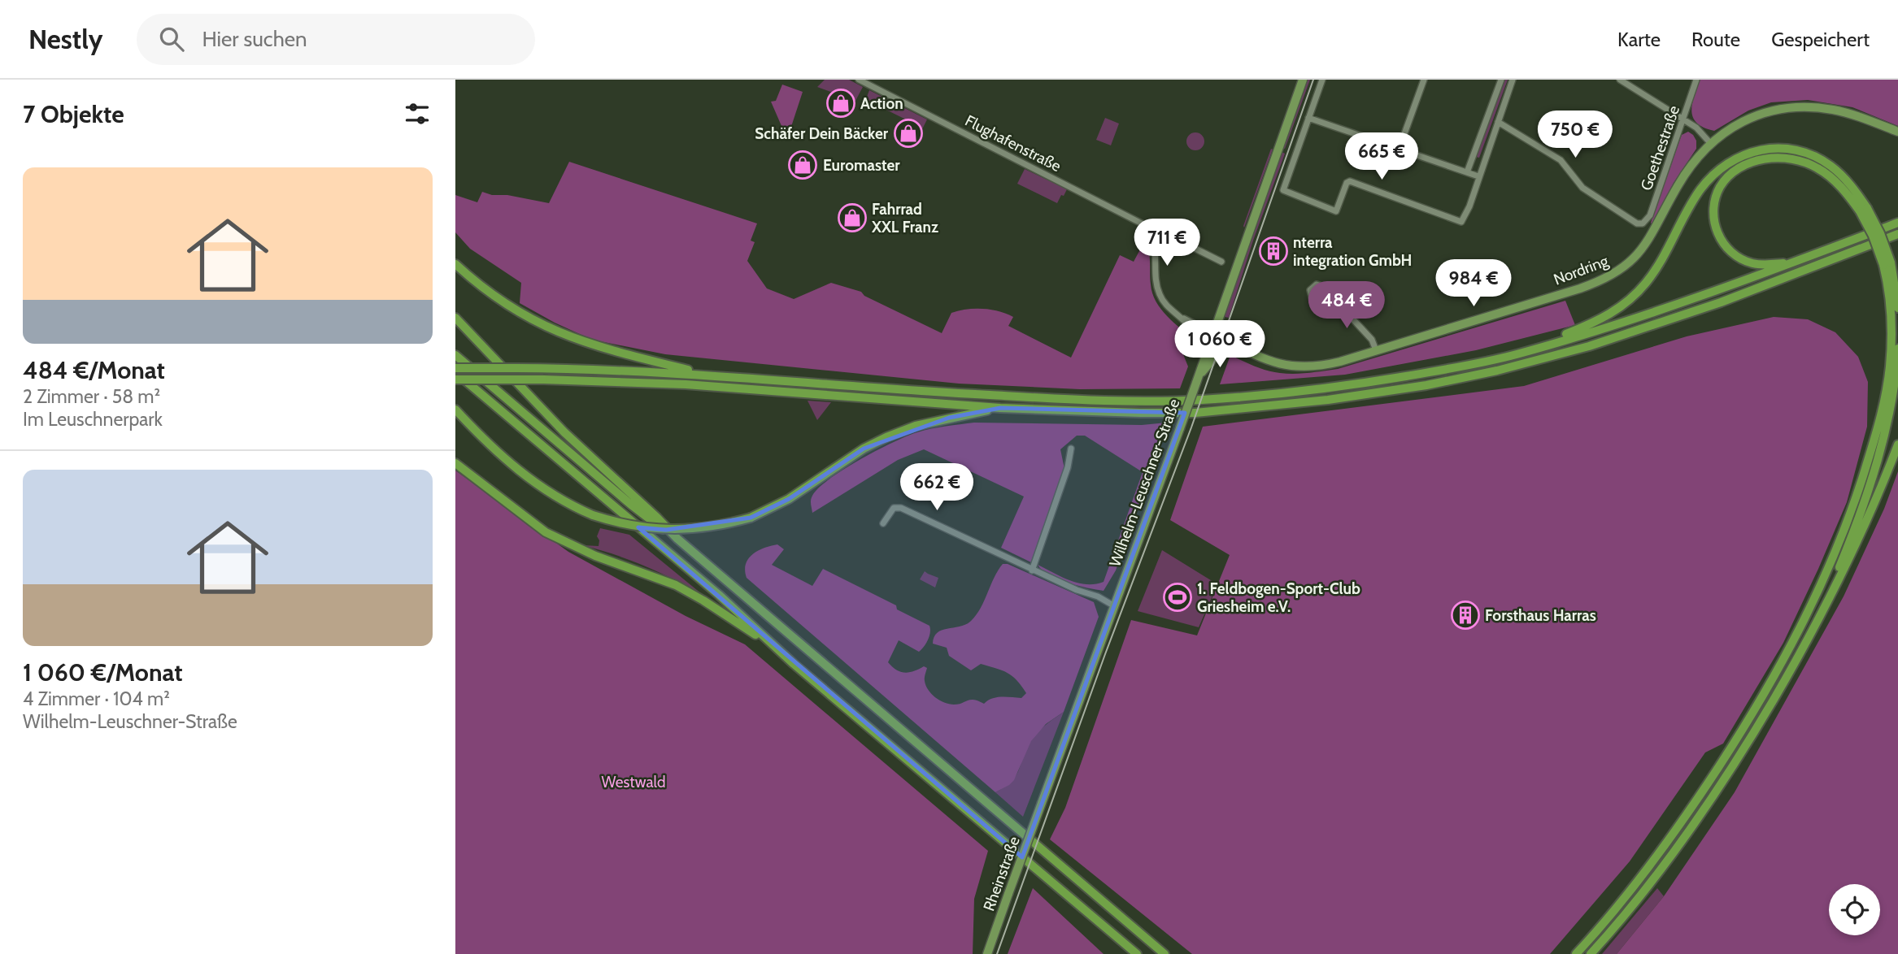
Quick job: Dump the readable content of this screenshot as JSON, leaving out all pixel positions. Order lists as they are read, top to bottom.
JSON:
{
  "streets": {
    "main road": ["Nordring", "Wilhelm-Leuschner-Straße", "Rheinstraße"],
    "street": ["Flughafenstraße", "Goethestraße"]
  },
  "crossings": [
    ["Nordring", "Wilhelm-Leuschner-Straße"],
    ["Wilhelm-Leuschner-Straße", "Rheinstraße"]
  ],
  "parks": ["Westwald"],
  "places": {
    "shop": [
      "Action",
      "Schäfer Dein Bäcker",
      "Euromaster",
      "Fahrrad XXL Franz"
    ],
    "building": ["nterra integration GmbH", "Forsthaus Harras"],
    "sports": ["1. Feldbogen-Sport-Club Griesheim e.V."]
  },
  "page": {
    "header": "Nestly",
    "search": "Hier suchen",
    "nav": ["Karte", "Route", "Gespeichert"],
    "heading": "7 Objekte",
    "price": [
      "750 €",
      "665 €",
      "711 €",
      "984 €",
      "484 €",
      "1 060 €",
      "662 €"
    ],
    "list": [
      {
        "name": "484 €/Monat",
        "note": "2 Zimmer · 58 m² · Im Leuschnerpark"
      },
      {
        "name": "1 060 €/Monat",
        "note": "4 Zimmer · 104 m² · Wilhelm-Leuschner-Straße"
      }
    ]
  }
}
